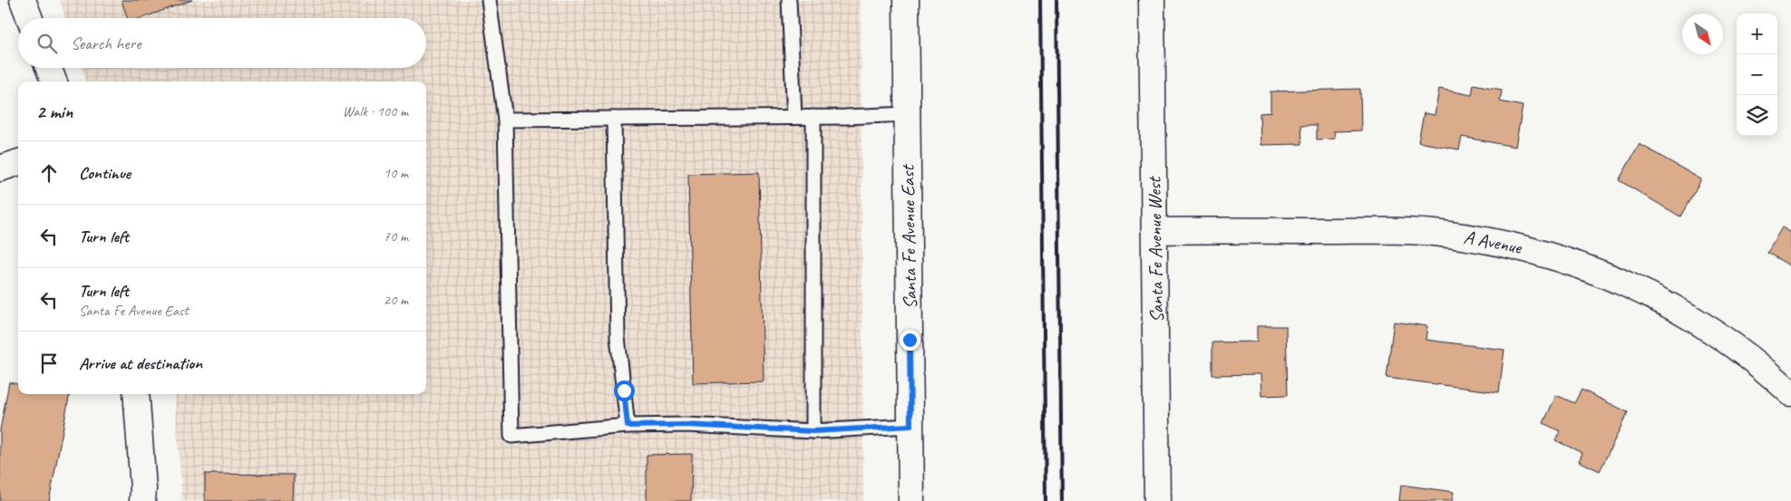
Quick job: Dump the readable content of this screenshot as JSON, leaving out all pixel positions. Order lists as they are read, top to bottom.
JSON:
{
  "streets": {
    "street": ["Santa Fe Avenue East", "A Avenue", "Santa Fe Avenue West"]
  },
  "crossings": [
    ["A Avenue", "Santa Fe Avenue West"]
  ],
  "north": "bottom right",
  "page": {
    "map_buttons": ["+", "−"],
    "search": "Search here",
    "heading": ["2 min", "Walk · 100 m"],
    "list": [
      ["Continue", "10 m"],
      ["Turn left", "70 m"],
      ["Turn left", "Santa Fe Avenue East", "20 m"],
      "Arrive at destination"
    ]
  }
}
